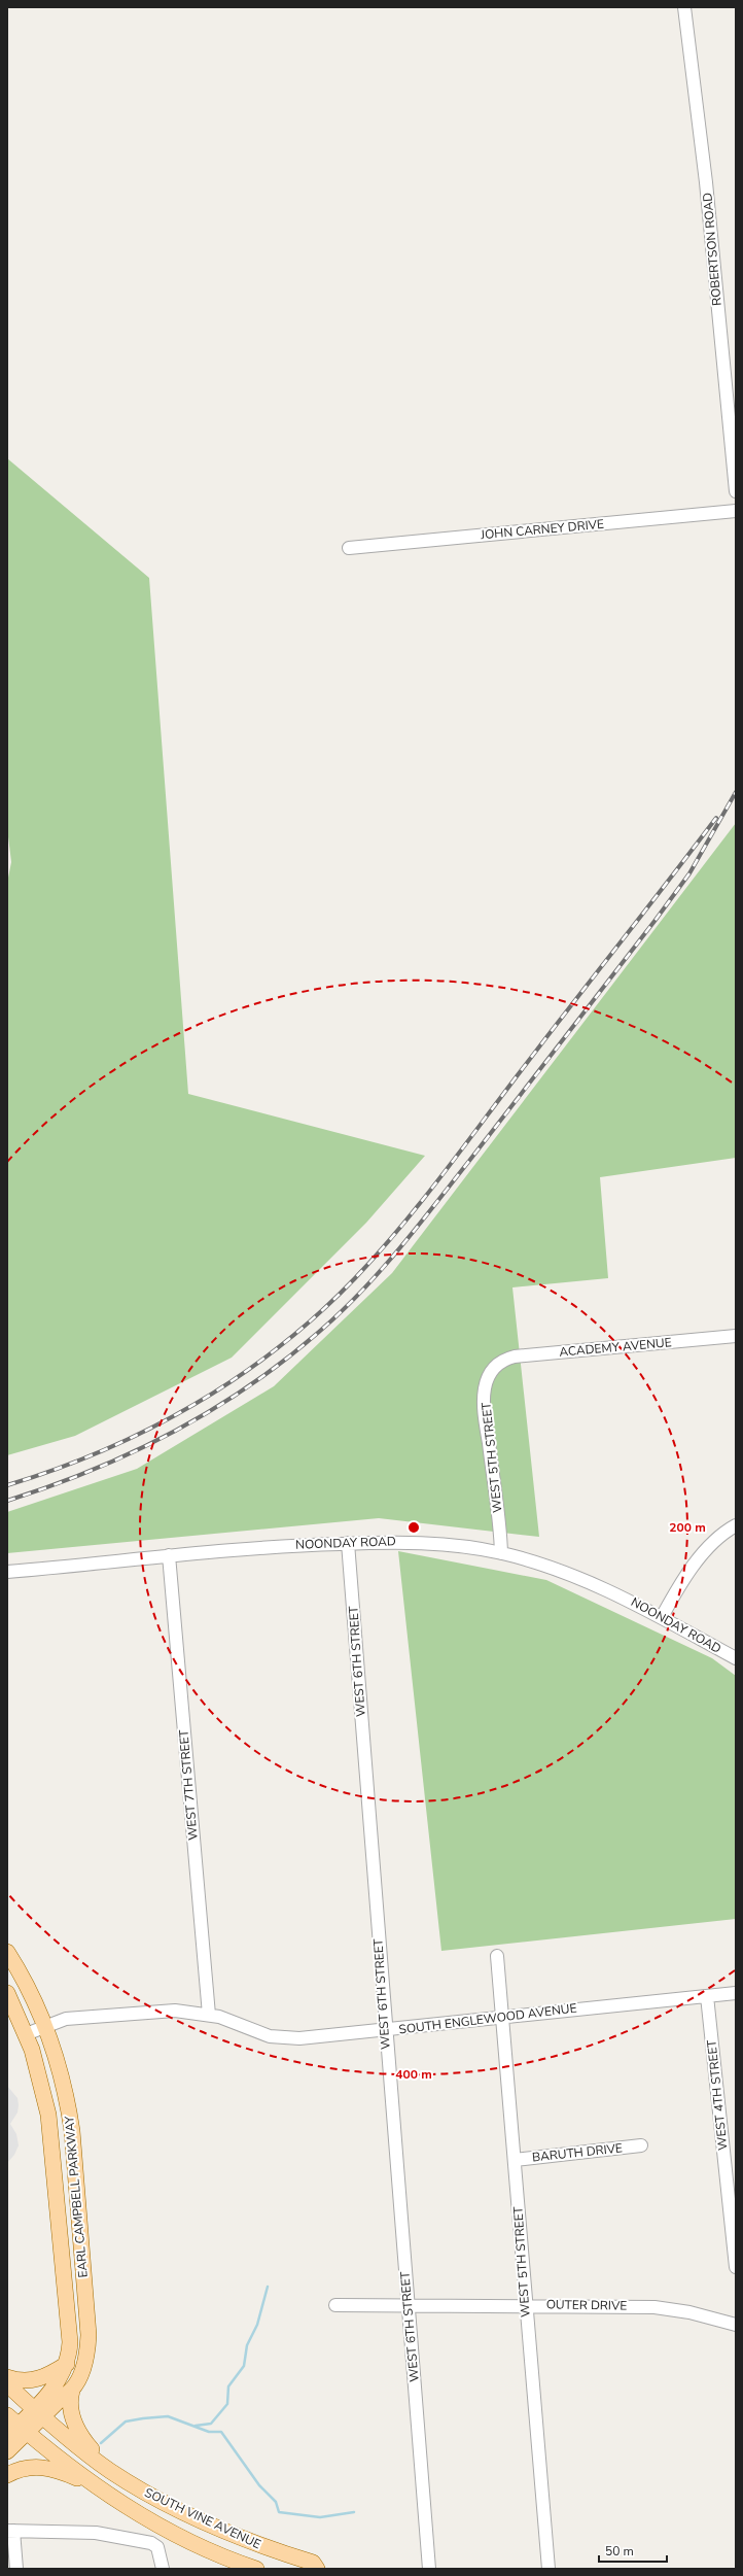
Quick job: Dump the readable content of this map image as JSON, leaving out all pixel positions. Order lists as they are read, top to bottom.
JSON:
{
  "streets": {
    "main road": ["EARL CAMPBELL PARKWAY", "SOUTH VINE AVENUE"],
    "street": [
      "ROBERTSON ROAD",
      "JOHN CARNEY DRIVE",
      "ACADEMY AVENUE",
      "WEST 5TH STREET",
      "NOONDAY ROAD",
      "WEST 6TH STREET",
      "WEST 7TH STREET",
      "SOUTH ENGLEWOOD AVENUE",
      "WEST 4TH STREET",
      "BARUTH DRIVE",
      "OUTER DRIVE"
    ]
  },
  "crossings": [
    ["ACADEMY AVENUE", "WEST 5TH STREET"],
    ["WEST 5TH STREET", "NOONDAY ROAD"],
    ["WEST 5TH STREET", "SOUTH ENGLEWOOD AVENUE"],
    ["WEST 5TH STREET", "BARUTH DRIVE"],
    ["WEST 5TH STREET", "OUTER DRIVE"],
    ["NOONDAY ROAD", "WEST 6TH STREET"],
    ["NOONDAY ROAD", "WEST 7TH STREET"],
    ["WEST 6TH STREET", "SOUTH ENGLEWOOD AVENUE"],
    ["WEST 6TH STREET", "OUTER DRIVE"],
    ["WEST 7TH STREET", "SOUTH ENGLEWOOD AVENUE"],
    ["SOUTH ENGLEWOOD AVENUE", "WEST 4TH STREET"],
    ["SOUTH ENGLEWOOD AVENUE", "EARL CAMPBELL PARKWAY"],
    ["EARL CAMPBELL PARKWAY", "SOUTH VINE AVENUE"]
  ],
  "scale_bar": "50 m",
  "rings": ["200 m", "400 m"]
}
